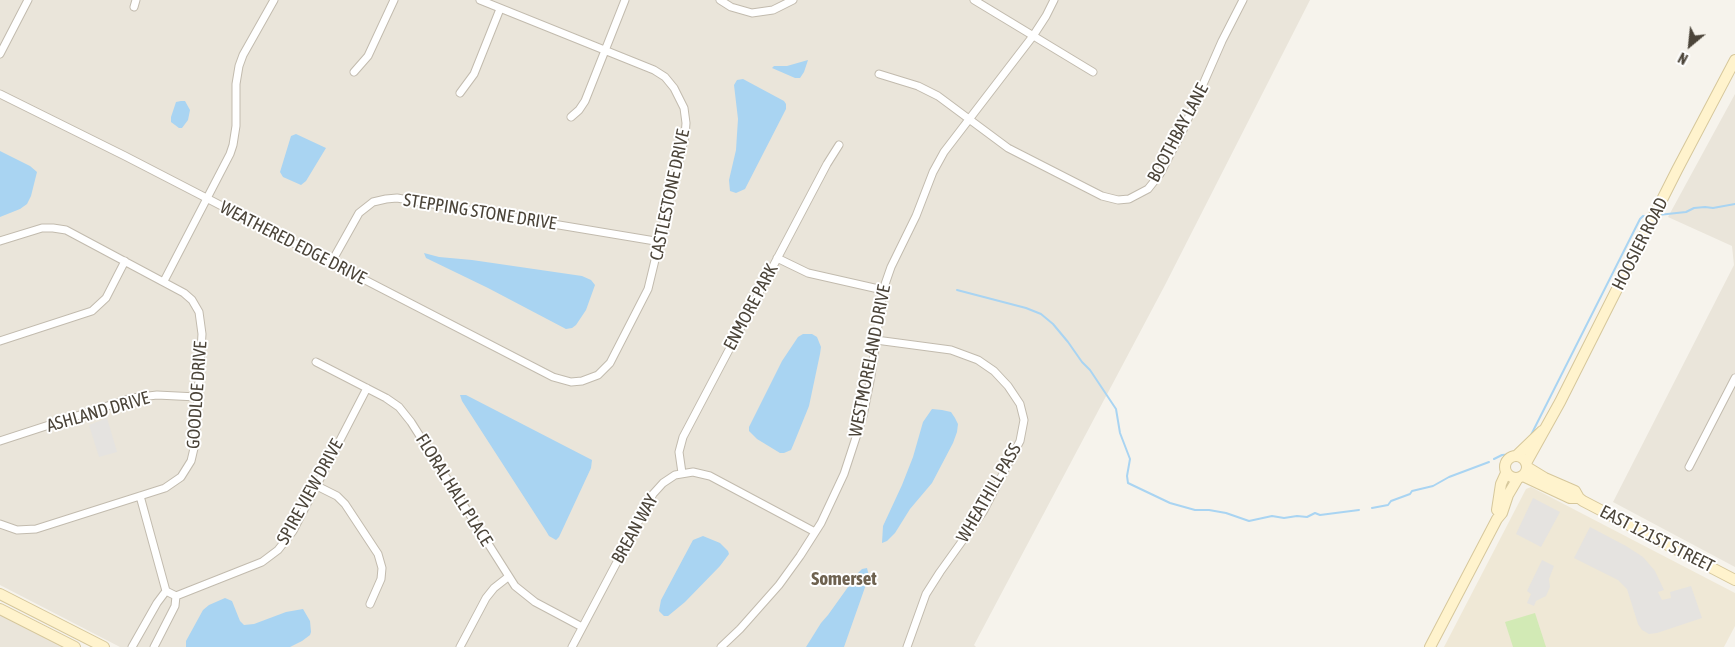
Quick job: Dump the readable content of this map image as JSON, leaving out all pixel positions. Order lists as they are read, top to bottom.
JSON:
{
  "streets": {
    "street": [
      "BOOTHBAY LANE",
      "CASTLESTONE DRIVE",
      "STEPPING STONE DRIVE",
      "WEATHERED EDGE DRIVE",
      "HOOSIER ROAD",
      "ENMORE PARK",
      "WESTMORELAND DRIVE",
      "GOODLOE DRIVE",
      "ASHLAND DRIVE",
      "FLORAL HALL PLACE",
      "SPIRE VIEW DRIVE",
      "WHEATHILL PASS",
      "BREAN WAY",
      "EAST 121ST STREET"
    ]
  },
  "crossings": [
    ["BOOTHBAY LANE", "WESTMORELAND DRIVE"],
    ["CASTLESTONE DRIVE", "STEPPING STONE DRIVE"],
    ["CASTLESTONE DRIVE", "WEATHERED EDGE DRIVE"],
    ["STEPPING STONE DRIVE", "WEATHERED EDGE DRIVE"],
    ["HOOSIER ROAD", "EAST 121ST STREET"],
    ["ENMORE PARK", "BREAN WAY"],
    ["WESTMORELAND DRIVE", "WHEATHILL PASS"],
    ["GOODLOE DRIVE", "ASHLAND DRIVE"],
    ["FLORAL HALL PLACE", "SPIRE VIEW DRIVE"],
    ["FLORAL HALL PLACE", "BREAN WAY"]
  ],
  "districts": ["Somerset"],
  "north": "bottom left"
}
